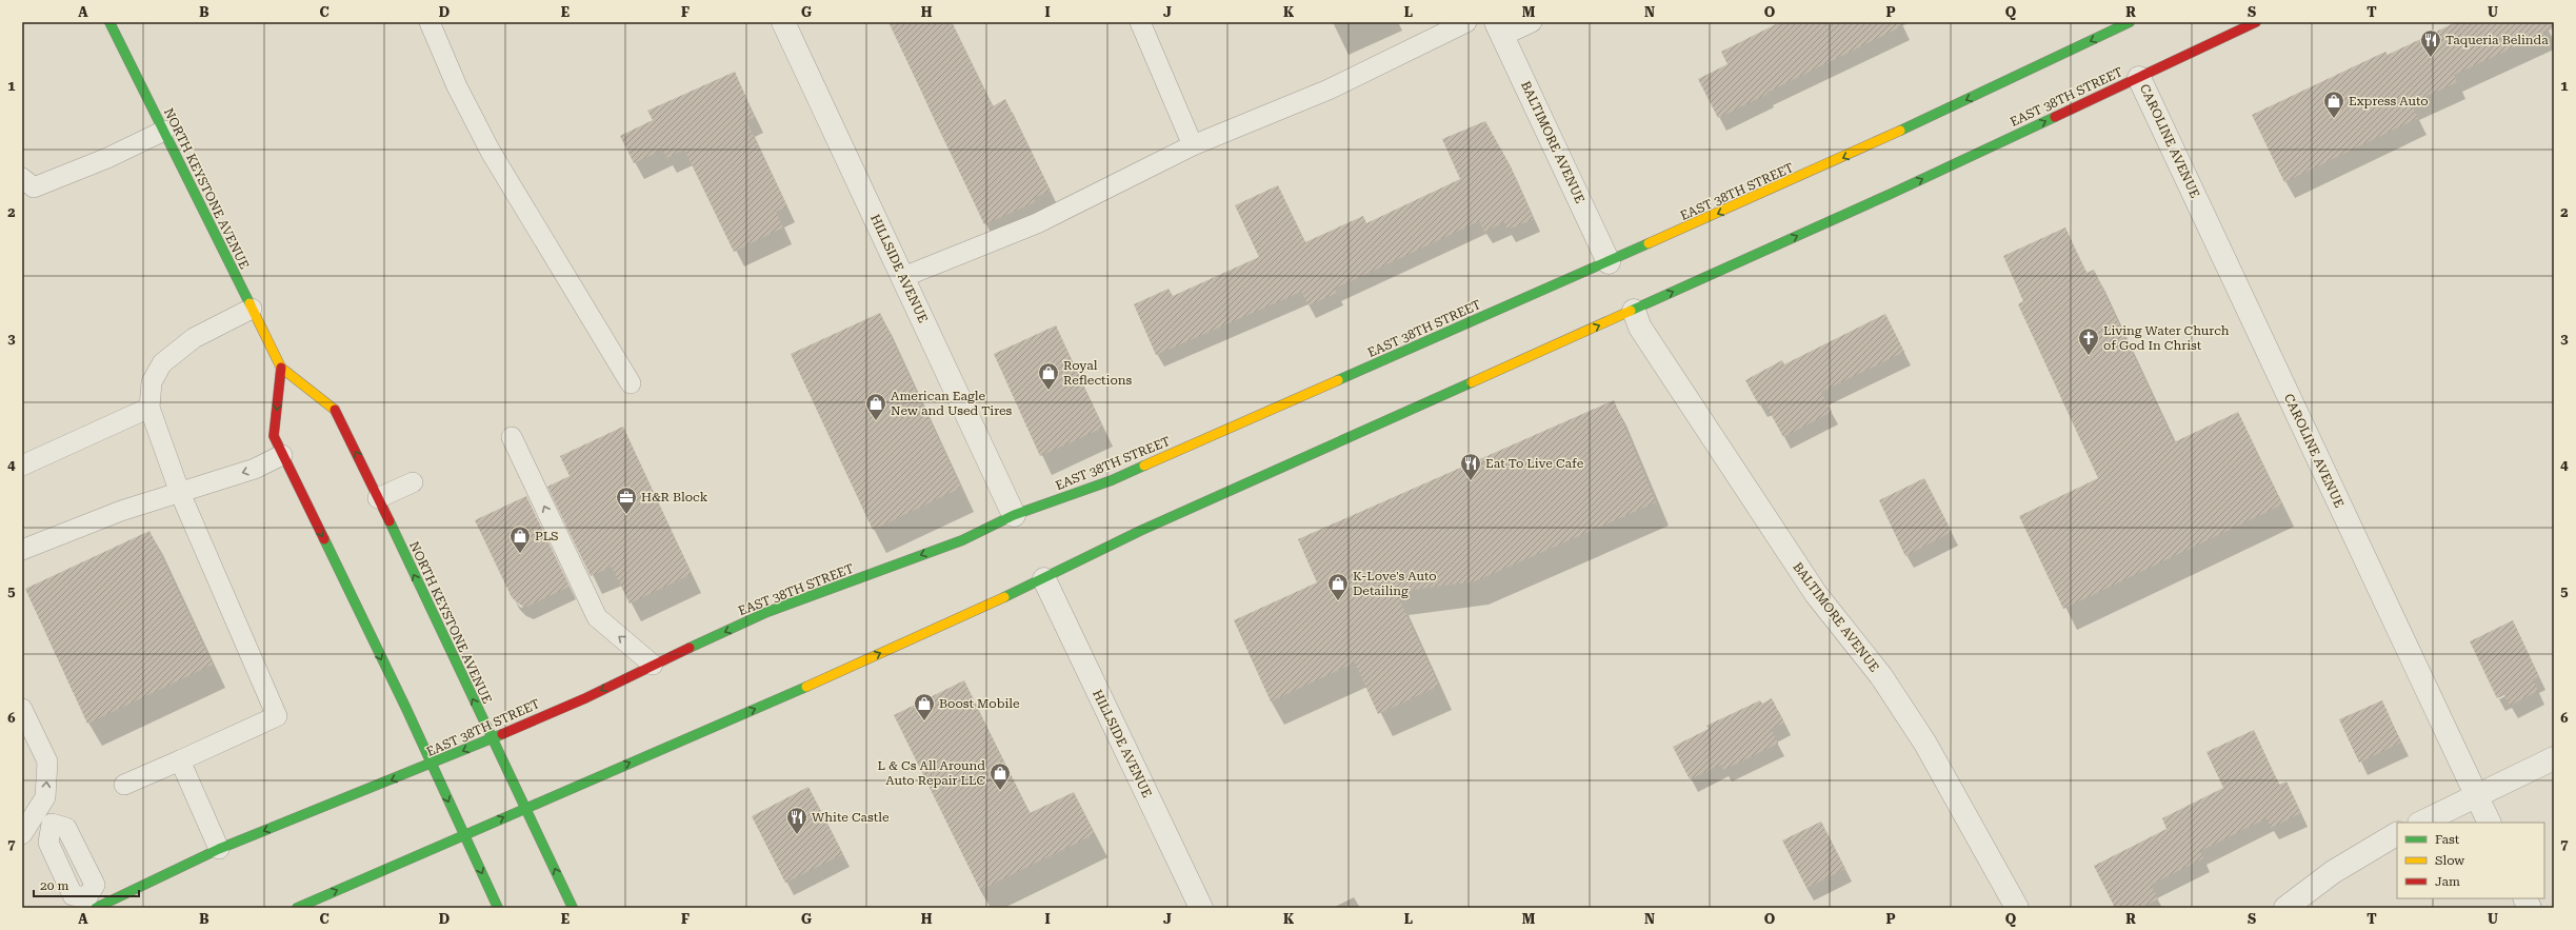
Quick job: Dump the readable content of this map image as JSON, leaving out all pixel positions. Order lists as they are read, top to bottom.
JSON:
{
  "streets": {
    "main road": ["EAST 38TH STREET", "NORTH KEYSTONE AVENUE"],
    "street": ["CAROLINE AVENUE", "BALTIMORE AVENUE", "HILLSIDE AVENUE"]
  },
  "crossings": [
    ["EAST 38TH STREET", "CAROLINE AVENUE"],
    ["EAST 38TH STREET", "BALTIMORE AVENUE"],
    ["EAST 38TH STREET", "NORTH KEYSTONE AVENUE"],
    ["EAST 38TH STREET", "HILLSIDE AVENUE"]
  ],
  "places": {
    "restaurant": ["Taqueria Belinda", "Eat To Live Cafe", "White Castle"],
    "shop": [
      "Express Auto",
      "Royal Reflections",
      "American Eagle New and Used Tires",
      "PLS",
      "K-Love's Auto Detailing",
      "Boost Mobile",
      "L & Cs All Around Auto Repair LLC"
    ],
    "church": ["Living Water Church of God In Christ"],
    "office": ["H&R Block"]
  },
  "legend": ["Fast", "Slow", "Jam"],
  "scale_bar": "20 m",
  "grid": {
    "columns": [
      "A",
      "B",
      "C",
      "D",
      "E",
      "F",
      "G",
      "H",
      "I",
      "J",
      "K",
      "L",
      "M",
      "N",
      "O",
      "P",
      "Q",
      "R",
      "S",
      "T",
      "U"
    ],
    "rows": [
      "1",
      "2",
      "3",
      "4",
      "5",
      "6",
      "7"
    ]
  }
}
